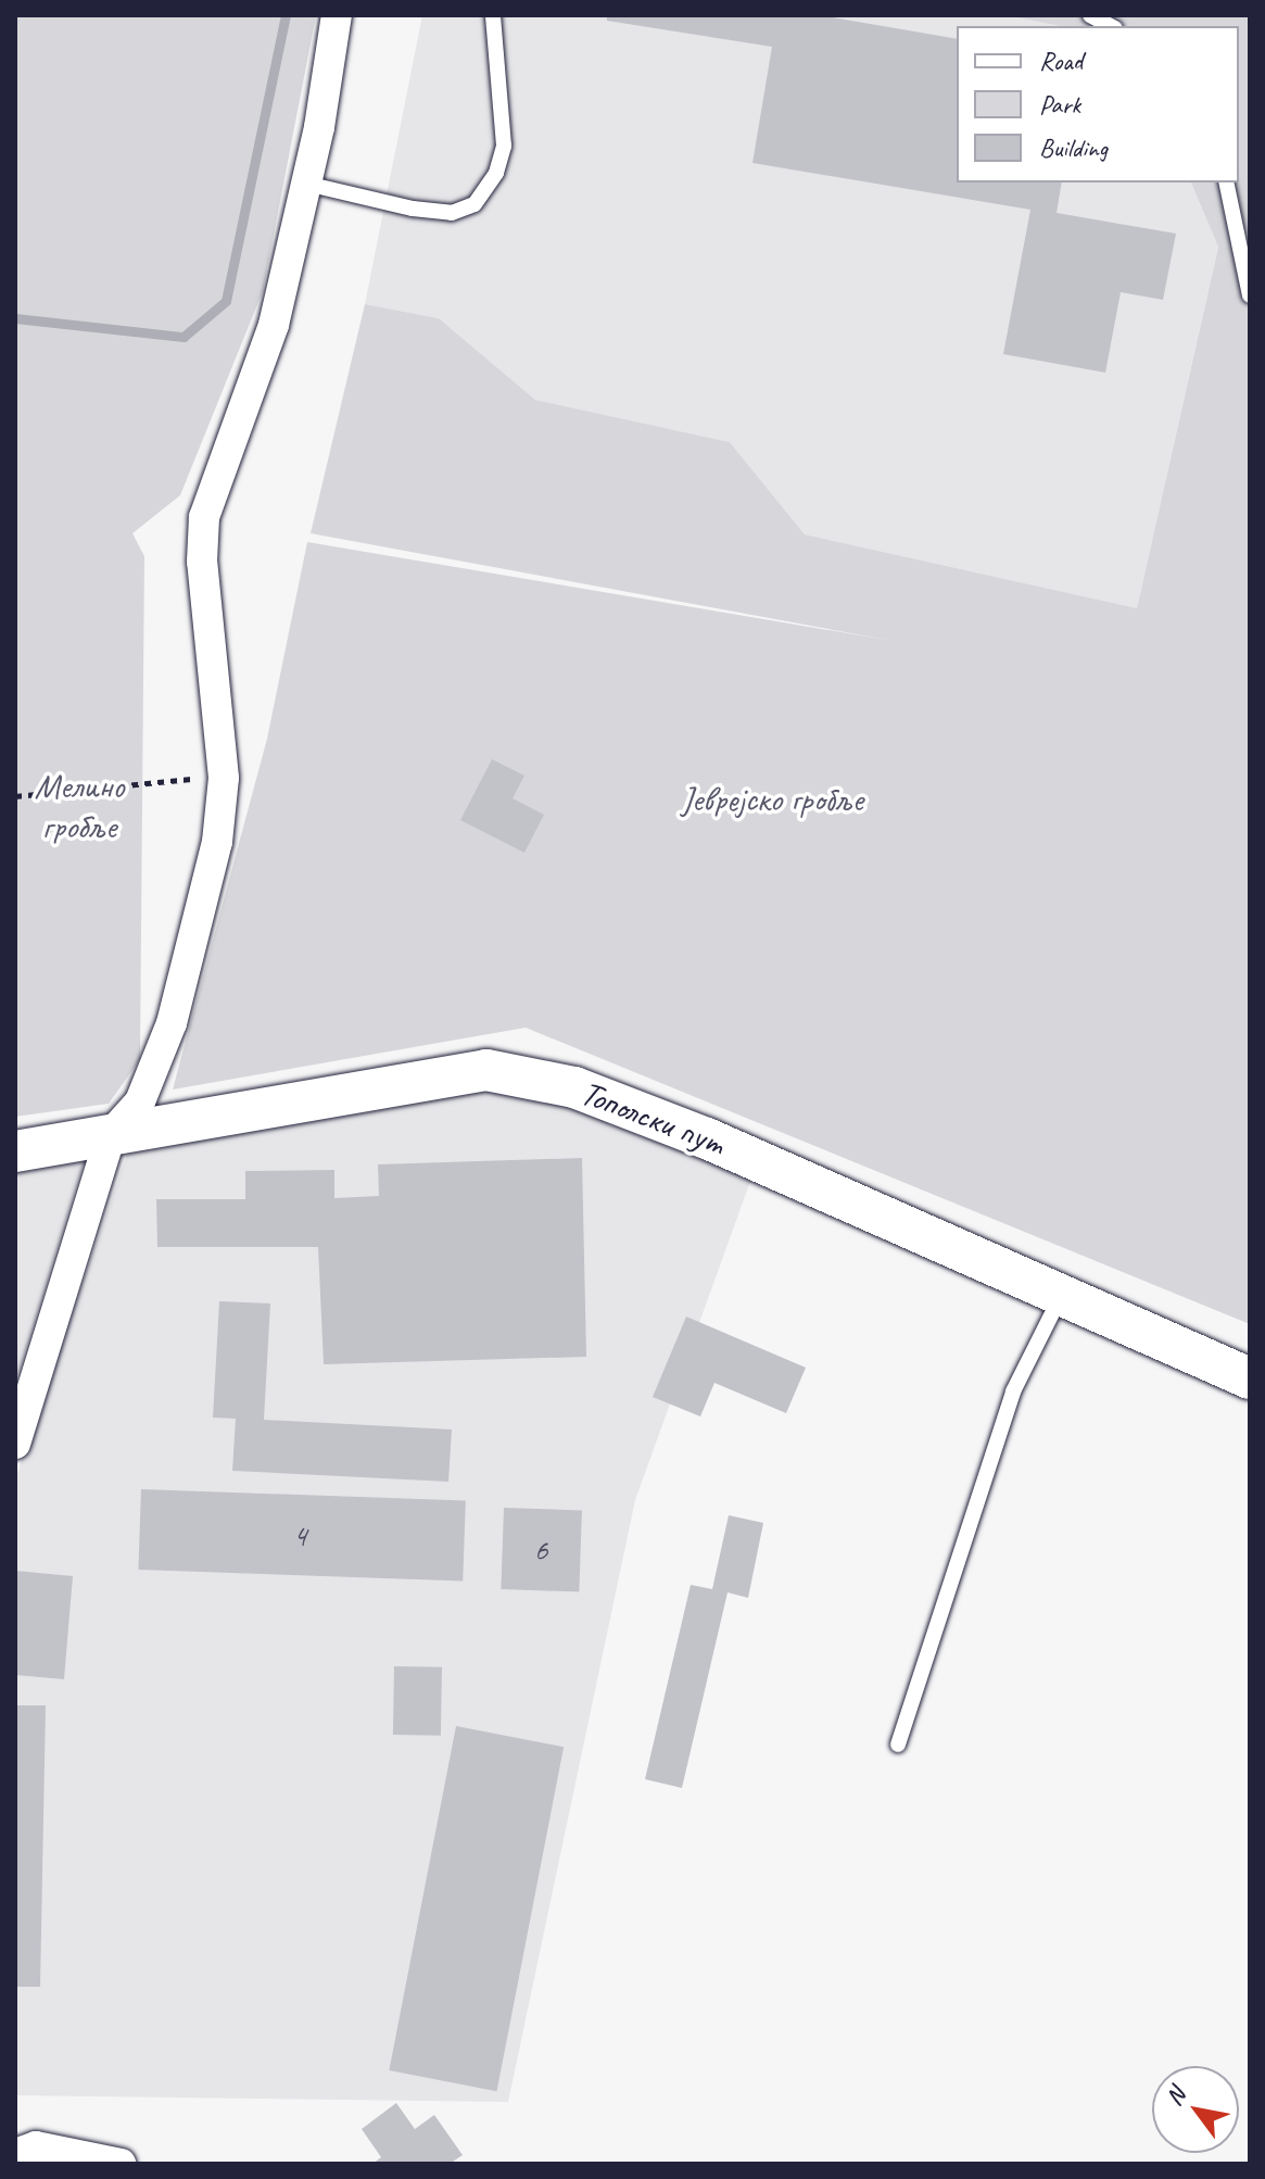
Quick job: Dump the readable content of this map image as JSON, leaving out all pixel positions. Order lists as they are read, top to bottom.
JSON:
{
  "streets": {
    "street": ["Тополски пут"]
  },
  "parks": ["Мелино гробље", "Јеврејско гробље"],
  "house_numbers": ["4", "6"],
  "legend": ["Road", "Park", "Building"],
  "north": "top left"
}
